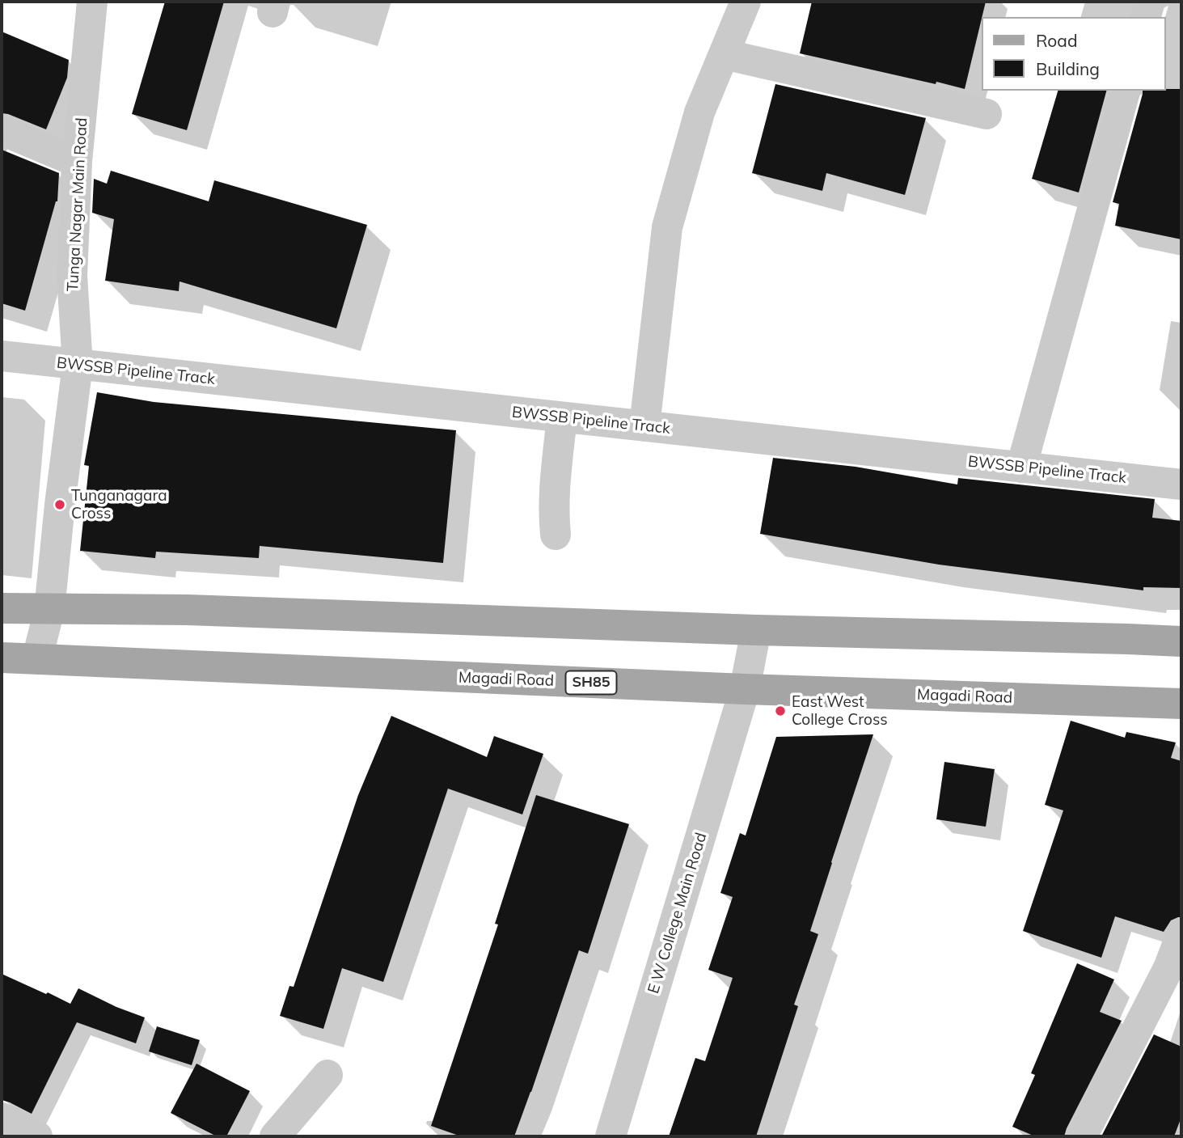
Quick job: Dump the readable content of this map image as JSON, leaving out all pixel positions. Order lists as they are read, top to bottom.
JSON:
{
  "streets": {
    "main road": ["Magadi Road", "SH85"],
    "street": ["Tunga Nagar Main Road", "BWSSB Pipeline Track", "E W College Main Road"]
  },
  "crossings": [
    ["Tunga Nagar Main Road", "BWSSB Pipeline Track"],
    ["Tunga Nagar Main Road", "Magadi Road"],
    ["Magadi Road", "E W College Main Road"]
  ],
  "places": ["Tunganagara Cross", "East West College Cross"],
  "legend": ["Road", "Building"]
}
